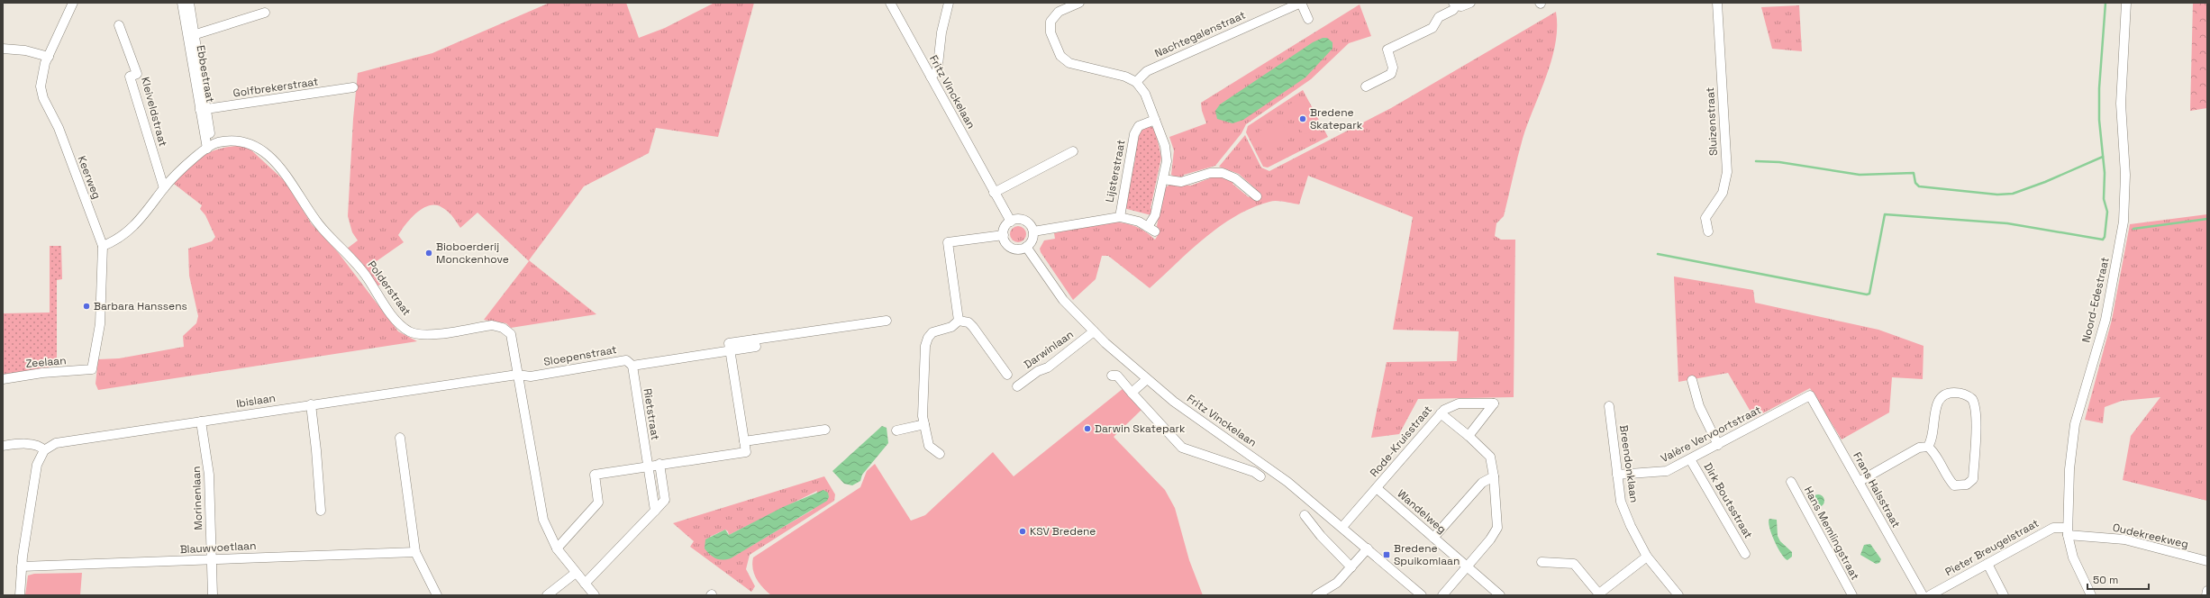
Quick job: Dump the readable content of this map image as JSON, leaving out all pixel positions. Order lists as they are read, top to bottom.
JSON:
{
  "streets": {
    "street": [
      "Nachtegalenstraat",
      "Ebbestraat",
      "Golfbrekerstraat",
      "Fritz Vinckelaan",
      "Kleiveldstraat",
      "Sluizenstraat",
      "Lijsterstraat",
      "Keerweg",
      "Polderstraat",
      "Noord-Edestraat",
      "Darwinlaan",
      "Sloepenstraat",
      "Zeelaan",
      "Ibislaan",
      "Rietstraat",
      "Valère Vervoortstraat",
      "Rode-Kruisstraat",
      "Breendonklaan",
      "Frans Halsstraat",
      "Morinenlaan",
      "Dirk Boutsstraat",
      "Wandelweg",
      "Hans Memlingstraat",
      "Oudekreekweg",
      "Blauwvoetlaan",
      "Pieter Breugelstraat"
    ]
  },
  "crossings": [
    ["Nachtegalenstraat", "Lijsterstraat"],
    ["Ebbestraat", "Golfbrekerstraat"],
    ["Ebbestraat", "Polderstraat"],
    ["Fritz Vinckelaan", "Lijsterstraat"],
    ["Fritz Vinckelaan", "Darwinlaan"],
    ["Fritz Vinckelaan", "Rode-Kruisstraat"],
    ["Kleiveldstraat", "Polderstraat"],
    ["Keerweg", "Polderstraat"],
    ["Keerweg", "Zeelaan"],
    ["Polderstraat", "Sloepenstraat"],
    ["Polderstraat", "Ibislaan"],
    ["Noord-Edestraat", "Oudekreekweg"],
    ["Noord-Edestraat", "Pieter Breugelstraat"],
    ["Sloepenstraat", "Ibislaan"],
    ["Sloepenstraat", "Rietstraat"],
    ["Ibislaan", "Morinenlaan"],
    ["Valère Vervoortstraat", "Breendonklaan"],
    ["Valère Vervoortstraat", "Frans Halsstraat"],
    ["Valère Vervoortstraat", "Dirk Boutsstraat"],
    ["Rode-Kruisstraat", "Wandelweg"],
    ["Morinenlaan", "Blauwvoetlaan"],
    ["Oudekreekweg", "Pieter Breugelstraat"]
  ],
  "places": {
    "other": [
      "Bredene Skatepark",
      "Bioboerderij Monckenhove",
      "Barbara Hanssens",
      "Darwin Skatepark",
      "KSV Bredene"
    ],
    "transit": ["Bredene Spuikomlaan"]
  },
  "scale_bar": "50 m"
}
